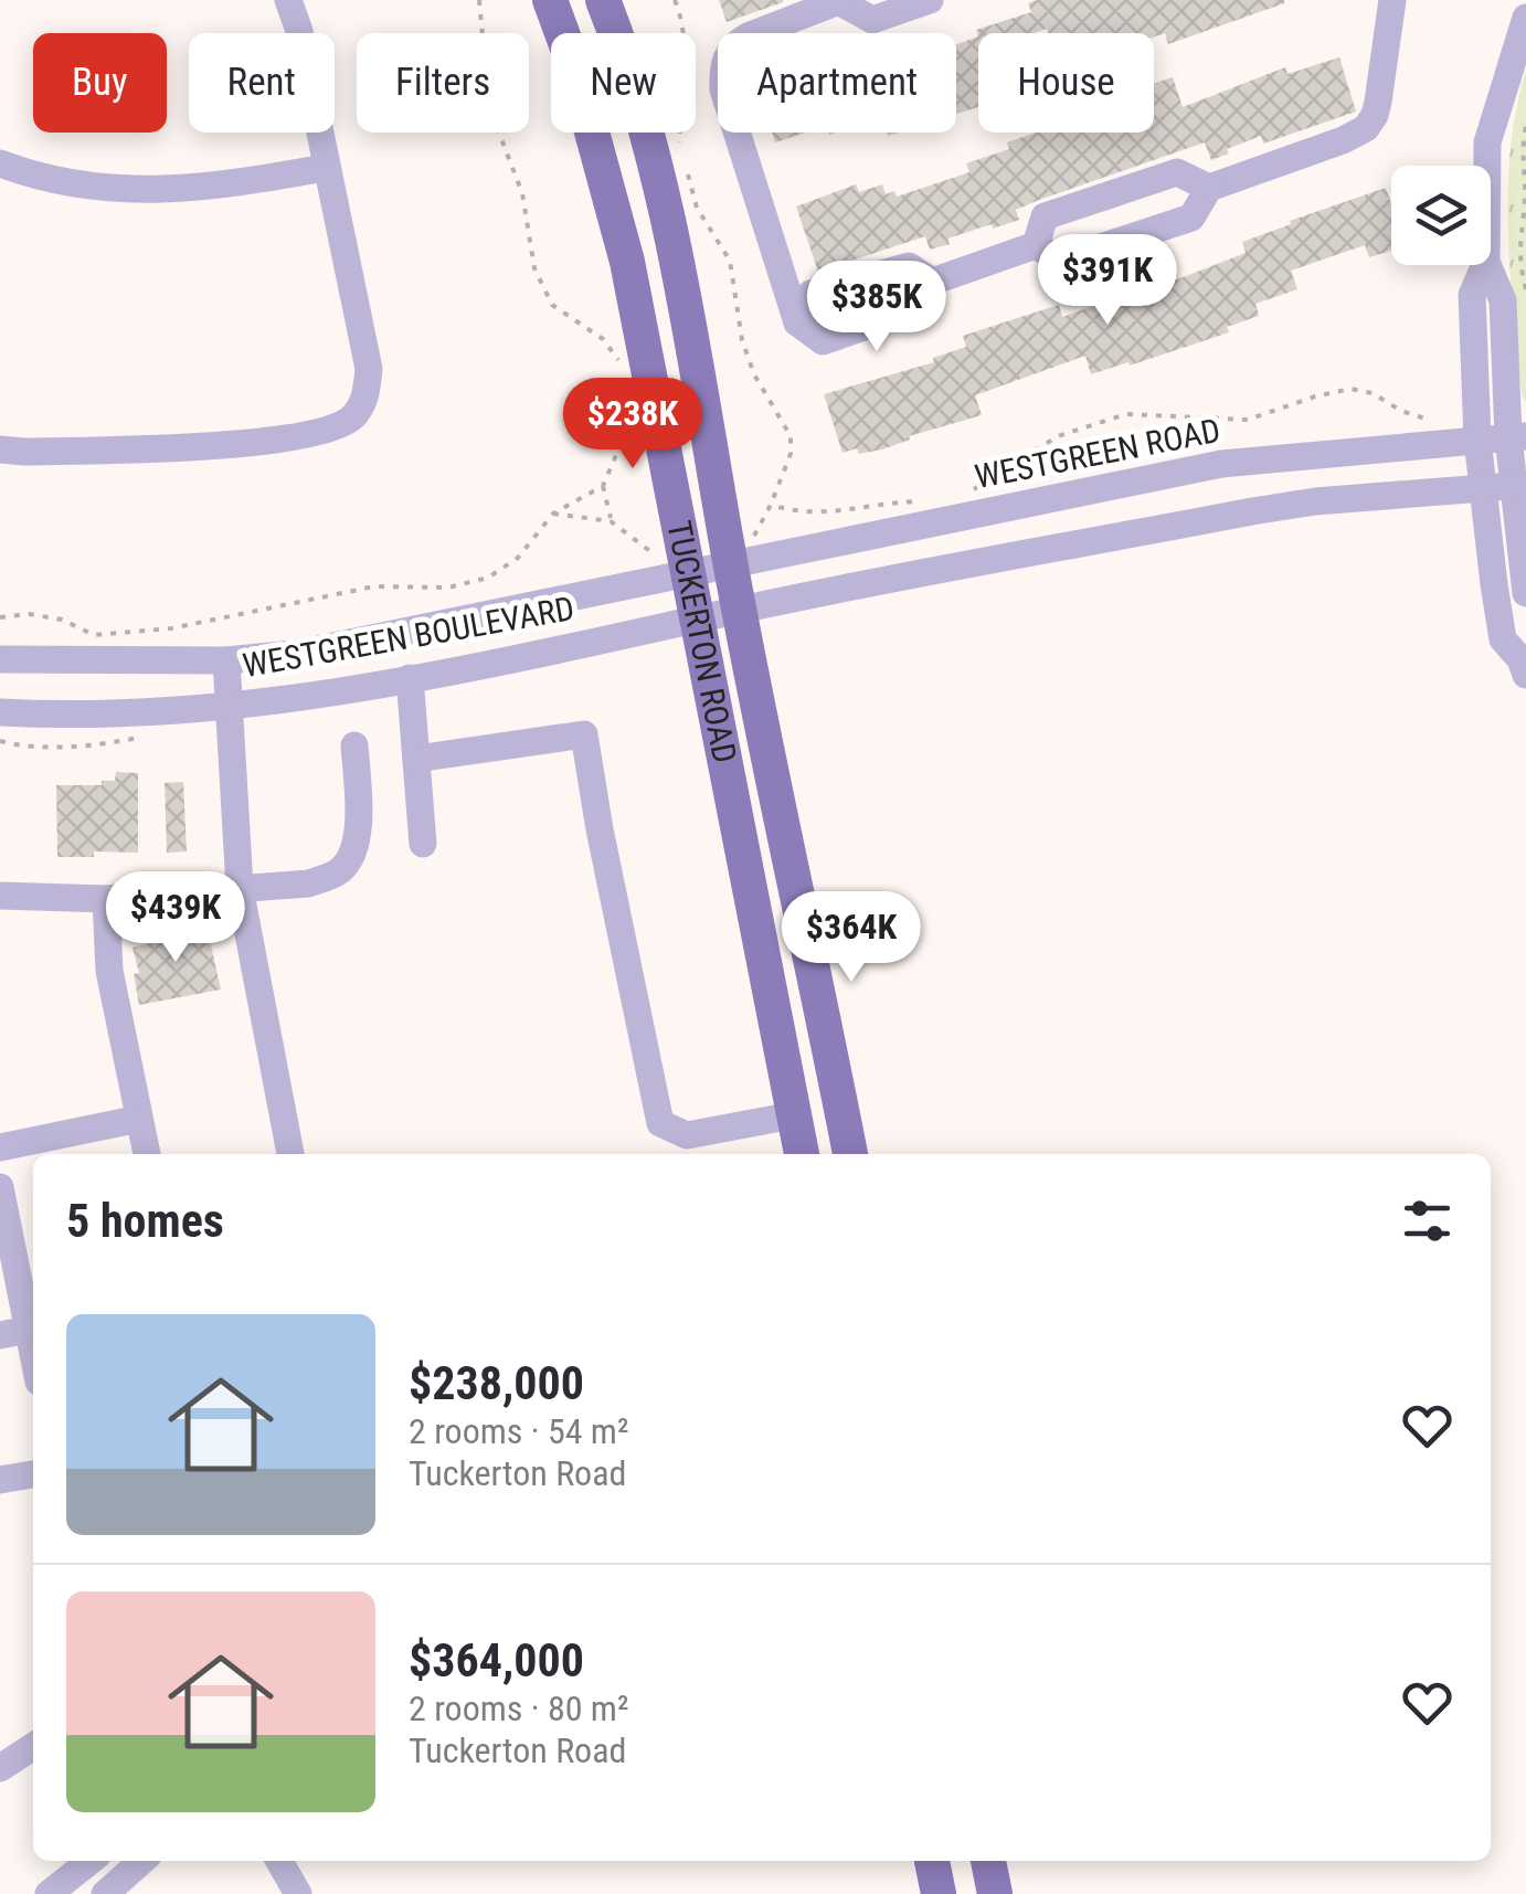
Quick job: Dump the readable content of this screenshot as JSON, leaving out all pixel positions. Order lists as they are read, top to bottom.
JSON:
{
  "streets": {
    "main road": ["TUCKERTON ROAD"],
    "street": ["WESTGREEN ROAD", "WESTGREEN BOULEVARD"]
  },
  "crossings": [
    ["WESTGREEN ROAD", "WESTGREEN BOULEVARD"],
    ["WESTGREEN ROAD", "TUCKERTON ROAD"],
    ["WESTGREEN BOULEVARD", "TUCKERTON ROAD"]
  ],
  "page": {
    "chip": [
      "Buy",
      "Rent",
      "Filters",
      "New",
      "Apartment",
      "House"
    ],
    "price": [
      "$391K",
      "$385K",
      "$238K",
      "$439K",
      "$364K"
    ],
    "heading": "5 homes",
    "list": [
      {
        "name": "$238,000",
        "note": "2 rooms · 54 m² · Tuckerton Road"
      },
      {
        "name": "$364,000",
        "note": "2 rooms · 80 m² · Tuckerton Road"
      }
    ]
  }
}
